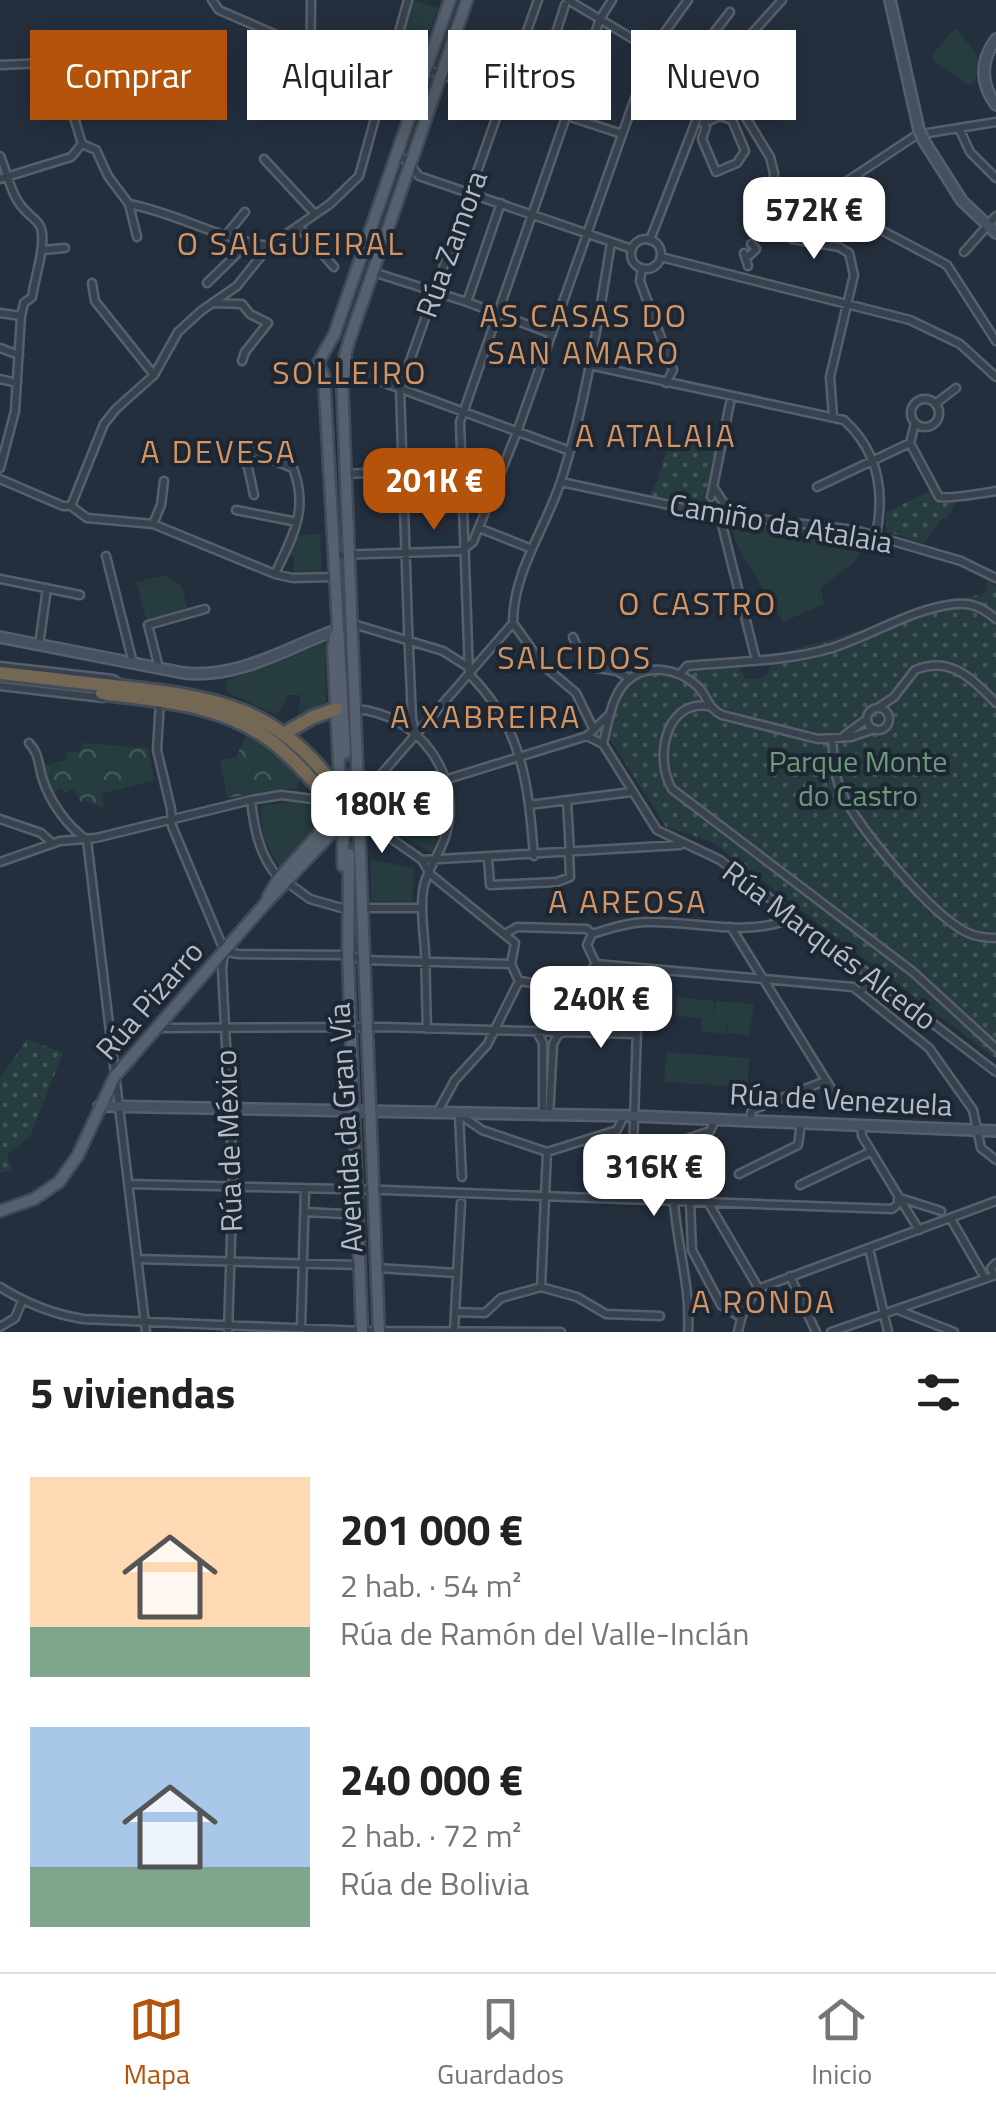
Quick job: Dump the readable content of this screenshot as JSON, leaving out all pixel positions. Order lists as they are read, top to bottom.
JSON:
{
  "streets": {
    "main road": ["Rúa Pizarro", "Rúa de Venezuela", "Avenida da Gran Vía"],
    "street": [
      "Rúa Zamora",
      "Camiño da Atalaia",
      "Rúa Marqués Alcedo",
      "Rúa de México"
    ]
  },
  "crossings": [
    ["Rúa Pizarro", "Rúa de Venezuela"],
    ["Rúa Pizarro", "Avenida da Gran Vía"],
    ["Rúa Pizarro", "Rúa de México"],
    ["Rúa de Venezuela", "Avenida da Gran Vía"],
    ["Rúa de Venezuela", "Rúa de México"]
  ],
  "districts": [
    "O SALGUEIRAL",
    "AS CASAS DO SAN AMARO",
    "SOLLEIRO",
    "A ATALAIA",
    "A DEVESA",
    "O CASTRO",
    "SALCIDOS",
    "A XABREIRA",
    "A AREOSA",
    "A RONDA"
  ],
  "parks": ["Parque Monte do Castro"],
  "page": {
    "chip": [
      "Comprar",
      "Alquilar",
      "Filtros",
      "Nuevo"
    ],
    "price": [
      "572K €",
      "201K €",
      "180K €",
      "240K €",
      "316K €"
    ],
    "heading": "5 viviendas",
    "list": [
      {
        "name": "201 000 €",
        "note": "2 hab. · 54 m² · Rúa de Ramón del Valle-Inclán"
      },
      {
        "name": "240 000 €",
        "note": "2 hab. · 72 m² · Rúa de Bolivia"
      }
    ],
    "tabs": ["Mapa", "Guardados", "Inicio"]
  }
}
